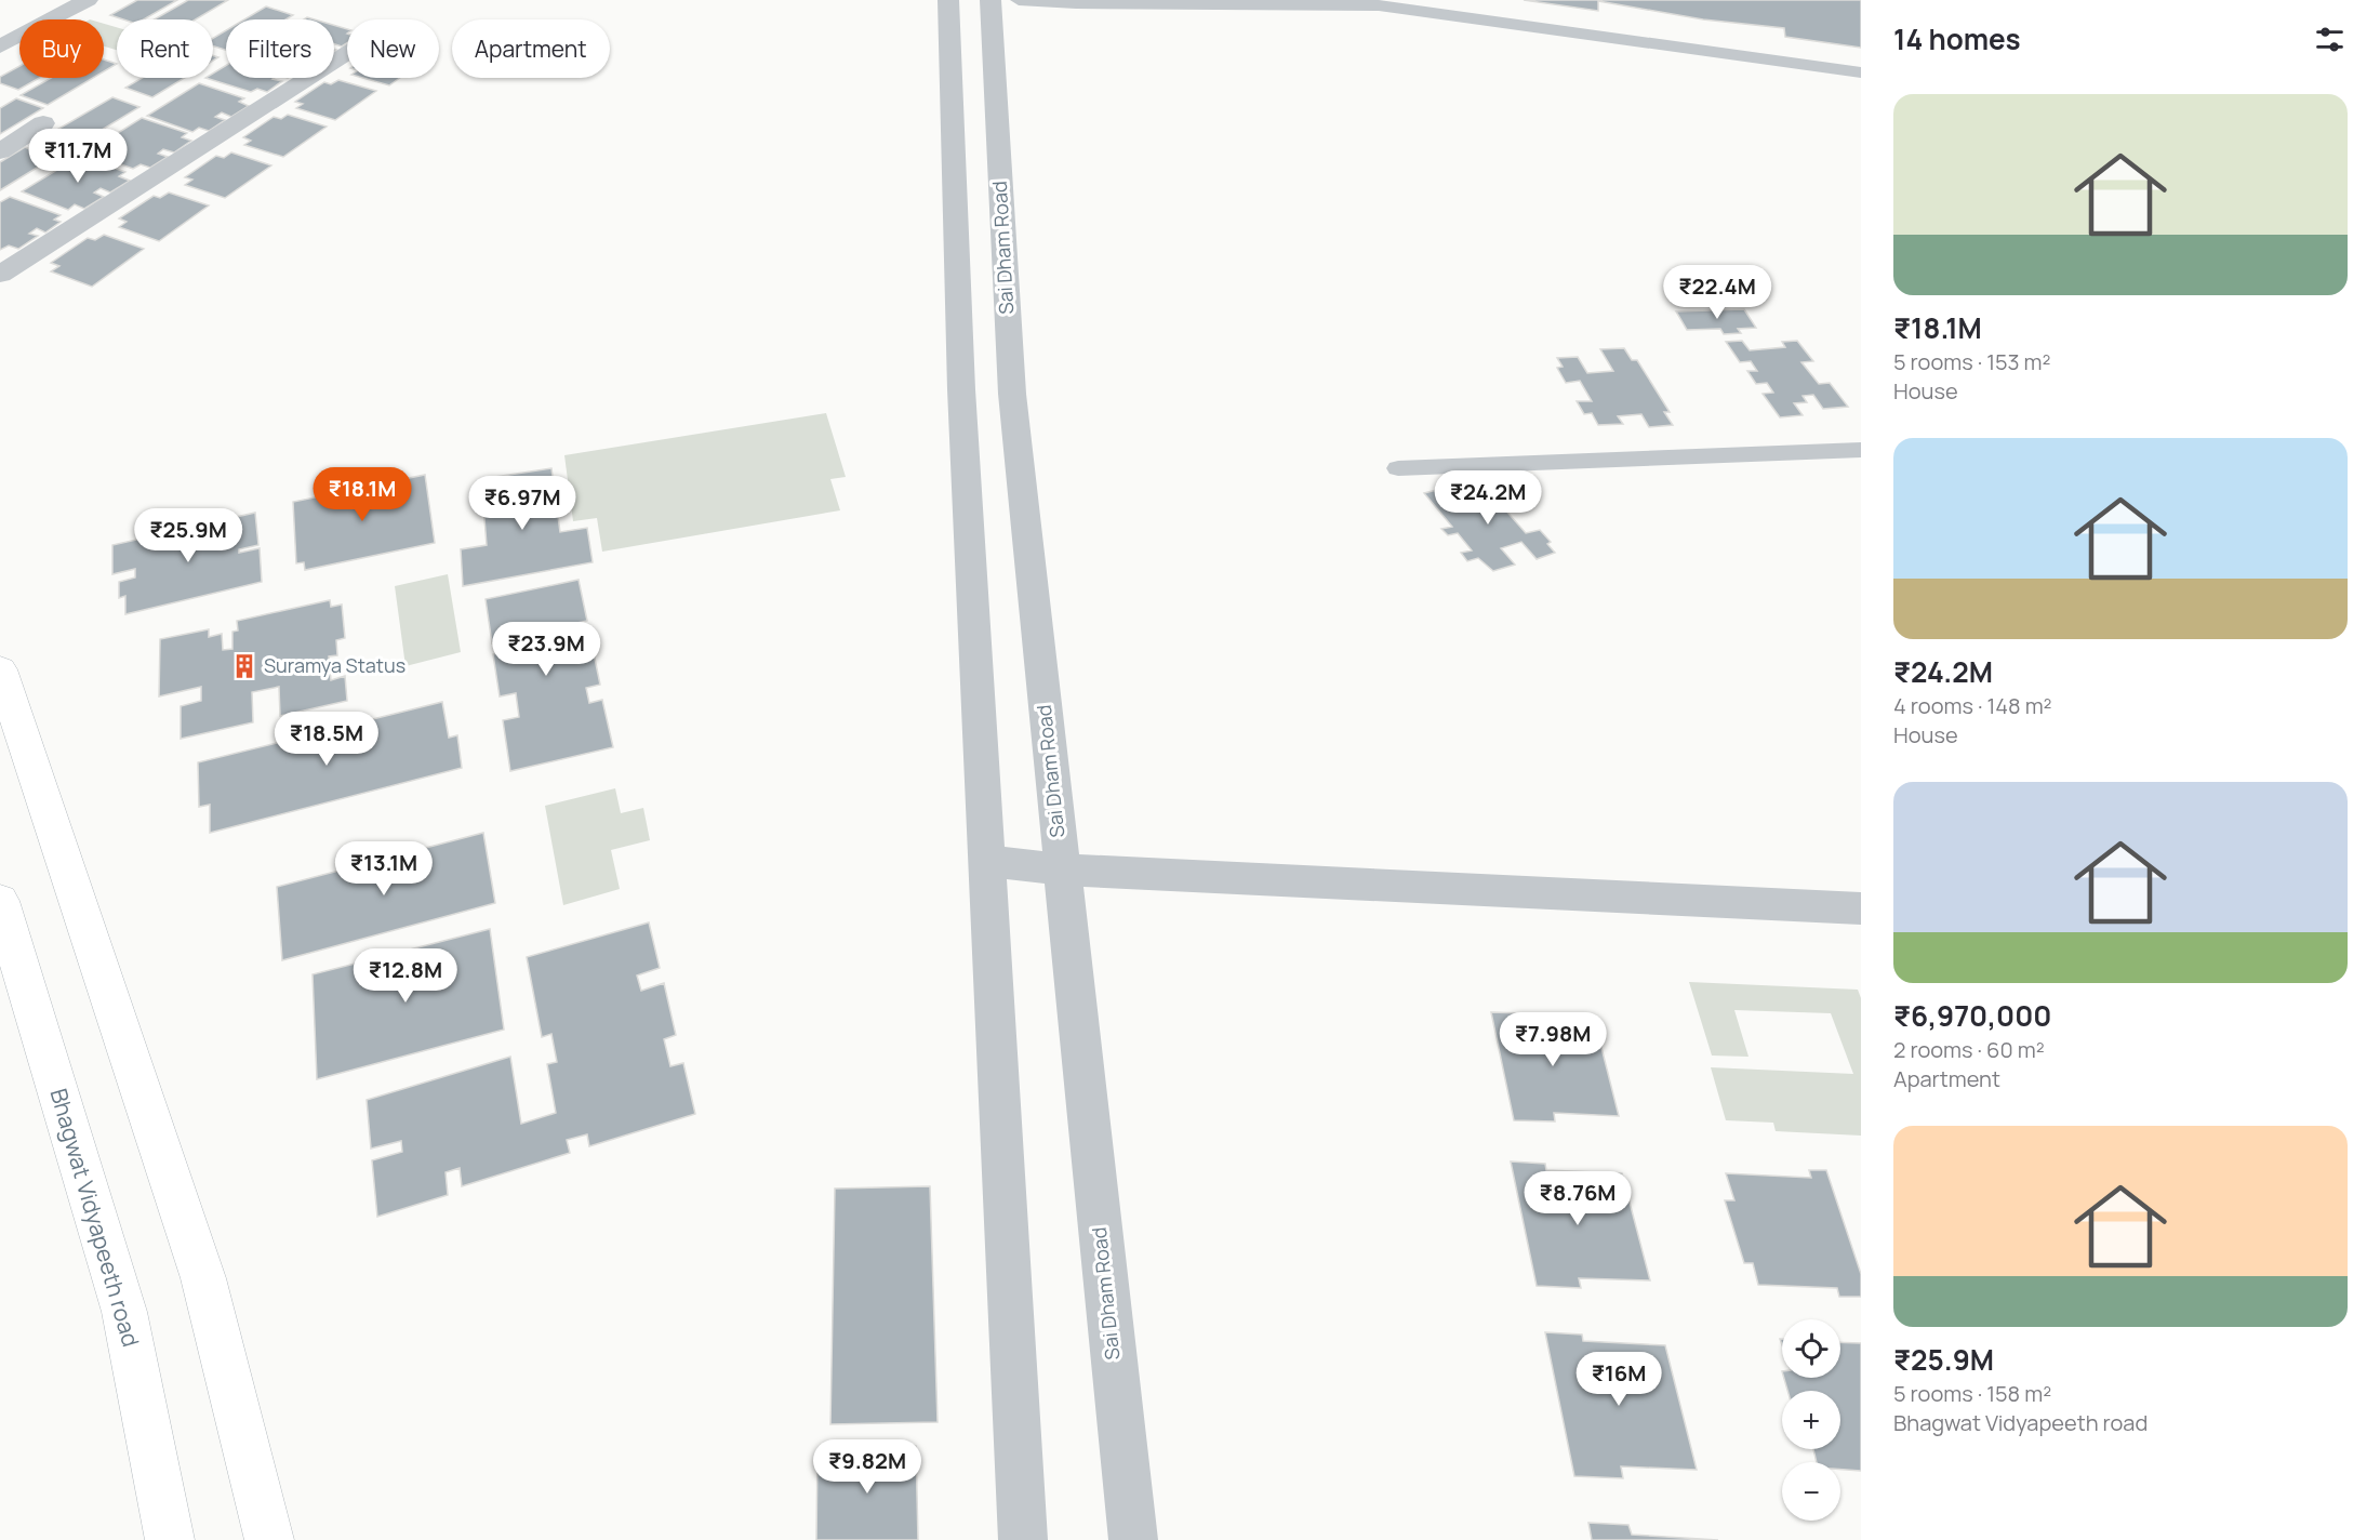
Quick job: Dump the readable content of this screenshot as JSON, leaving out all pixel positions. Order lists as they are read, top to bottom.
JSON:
{
  "streets": {
    "street": ["Sai Dham Road", "Bhagwat Vidyapeeth road"]
  },
  "places": {
    "building": ["Suramya Status"]
  },
  "page": {
    "heading": "14 homes",
    "chip": [
      "Buy",
      "Rent",
      "Filters",
      "New",
      "Apartment"
    ],
    "list": [
      {
        "name": "₹18.1M",
        "note": "5 rooms · 153 m² · House"
      },
      {
        "name": "₹24.2M",
        "note": "4 rooms · 148 m² · House"
      },
      {
        "name": "₹6,970,000",
        "note": "2 rooms · 60 m² · Apartment"
      },
      {
        "name": "₹25.9M",
        "note": "5 rooms · 158 m² · Bhagwat Vidyapeeth road"
      }
    ],
    "price": [
      "₹11.7M",
      "₹22.4M",
      "₹18.1M",
      "₹24.2M",
      "₹6.97M",
      "₹25.9M",
      "₹23.9M",
      "₹18.5M",
      "₹13.1M",
      "₹12.8M",
      "₹7.98M",
      "₹8.76M",
      "₹16M",
      "₹9.82M"
    ],
    "map_buttons": ["+", "−"]
  }
}
